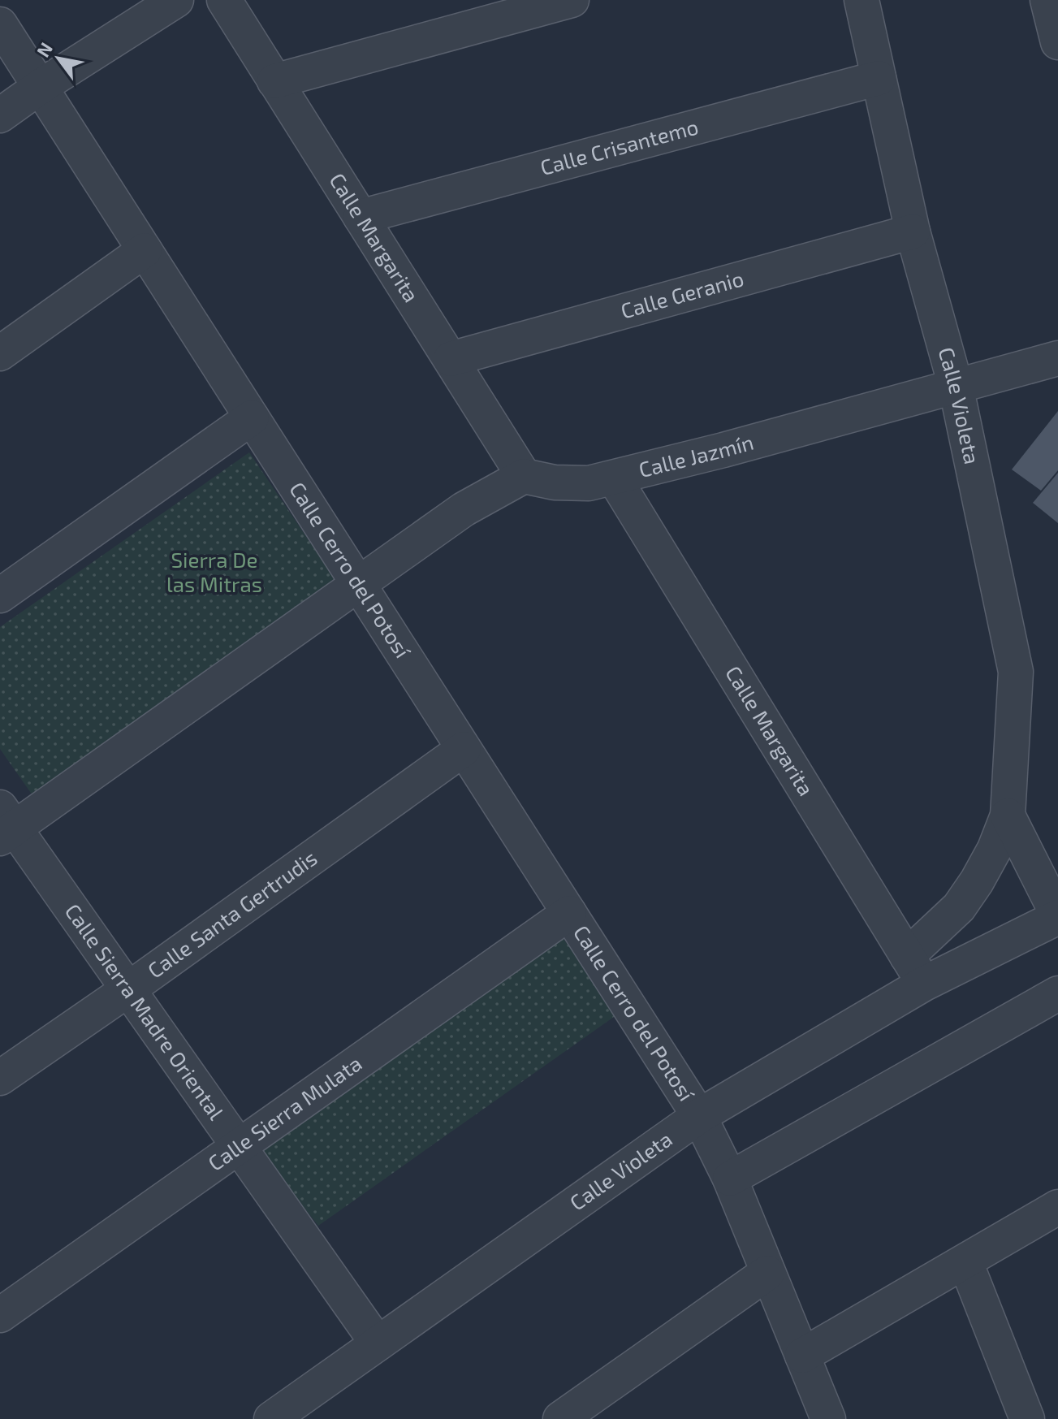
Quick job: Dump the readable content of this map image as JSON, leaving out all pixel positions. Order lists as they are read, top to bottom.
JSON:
{
  "streets": {
    "street": [
      "Calle Crisantemo",
      "Calle Margarita",
      "Calle Geranio",
      "Calle Violeta",
      "Calle Jazmín",
      "Calle Cerro del Potosí",
      "Calle Santa Gertrudis",
      "Calle Sierra Madre Oriental",
      "Calle Sierra Mulata"
    ]
  },
  "crossings": [
    ["Calle Crisantemo", "Calle Margarita"],
    ["Calle Crisantemo", "Calle Violeta"],
    ["Calle Margarita", "Calle Geranio"],
    ["Calle Margarita", "Calle Violeta"],
    ["Calle Margarita", "Calle Jazmín"],
    ["Calle Geranio", "Calle Violeta"],
    ["Calle Violeta", "Calle Jazmín"],
    ["Calle Violeta", "Calle Cerro del Potosí"],
    ["Calle Violeta", "Calle Sierra Madre Oriental"],
    ["Calle Cerro del Potosí", "Calle Santa Gertrudis"],
    ["Calle Cerro del Potosí", "Calle Sierra Mulata"],
    ["Calle Santa Gertrudis", "Calle Sierra Madre Oriental"],
    ["Calle Sierra Madre Oriental", "Calle Sierra Mulata"]
  ],
  "parks": ["Sierra De las Mitras"],
  "north": "top left"
}
